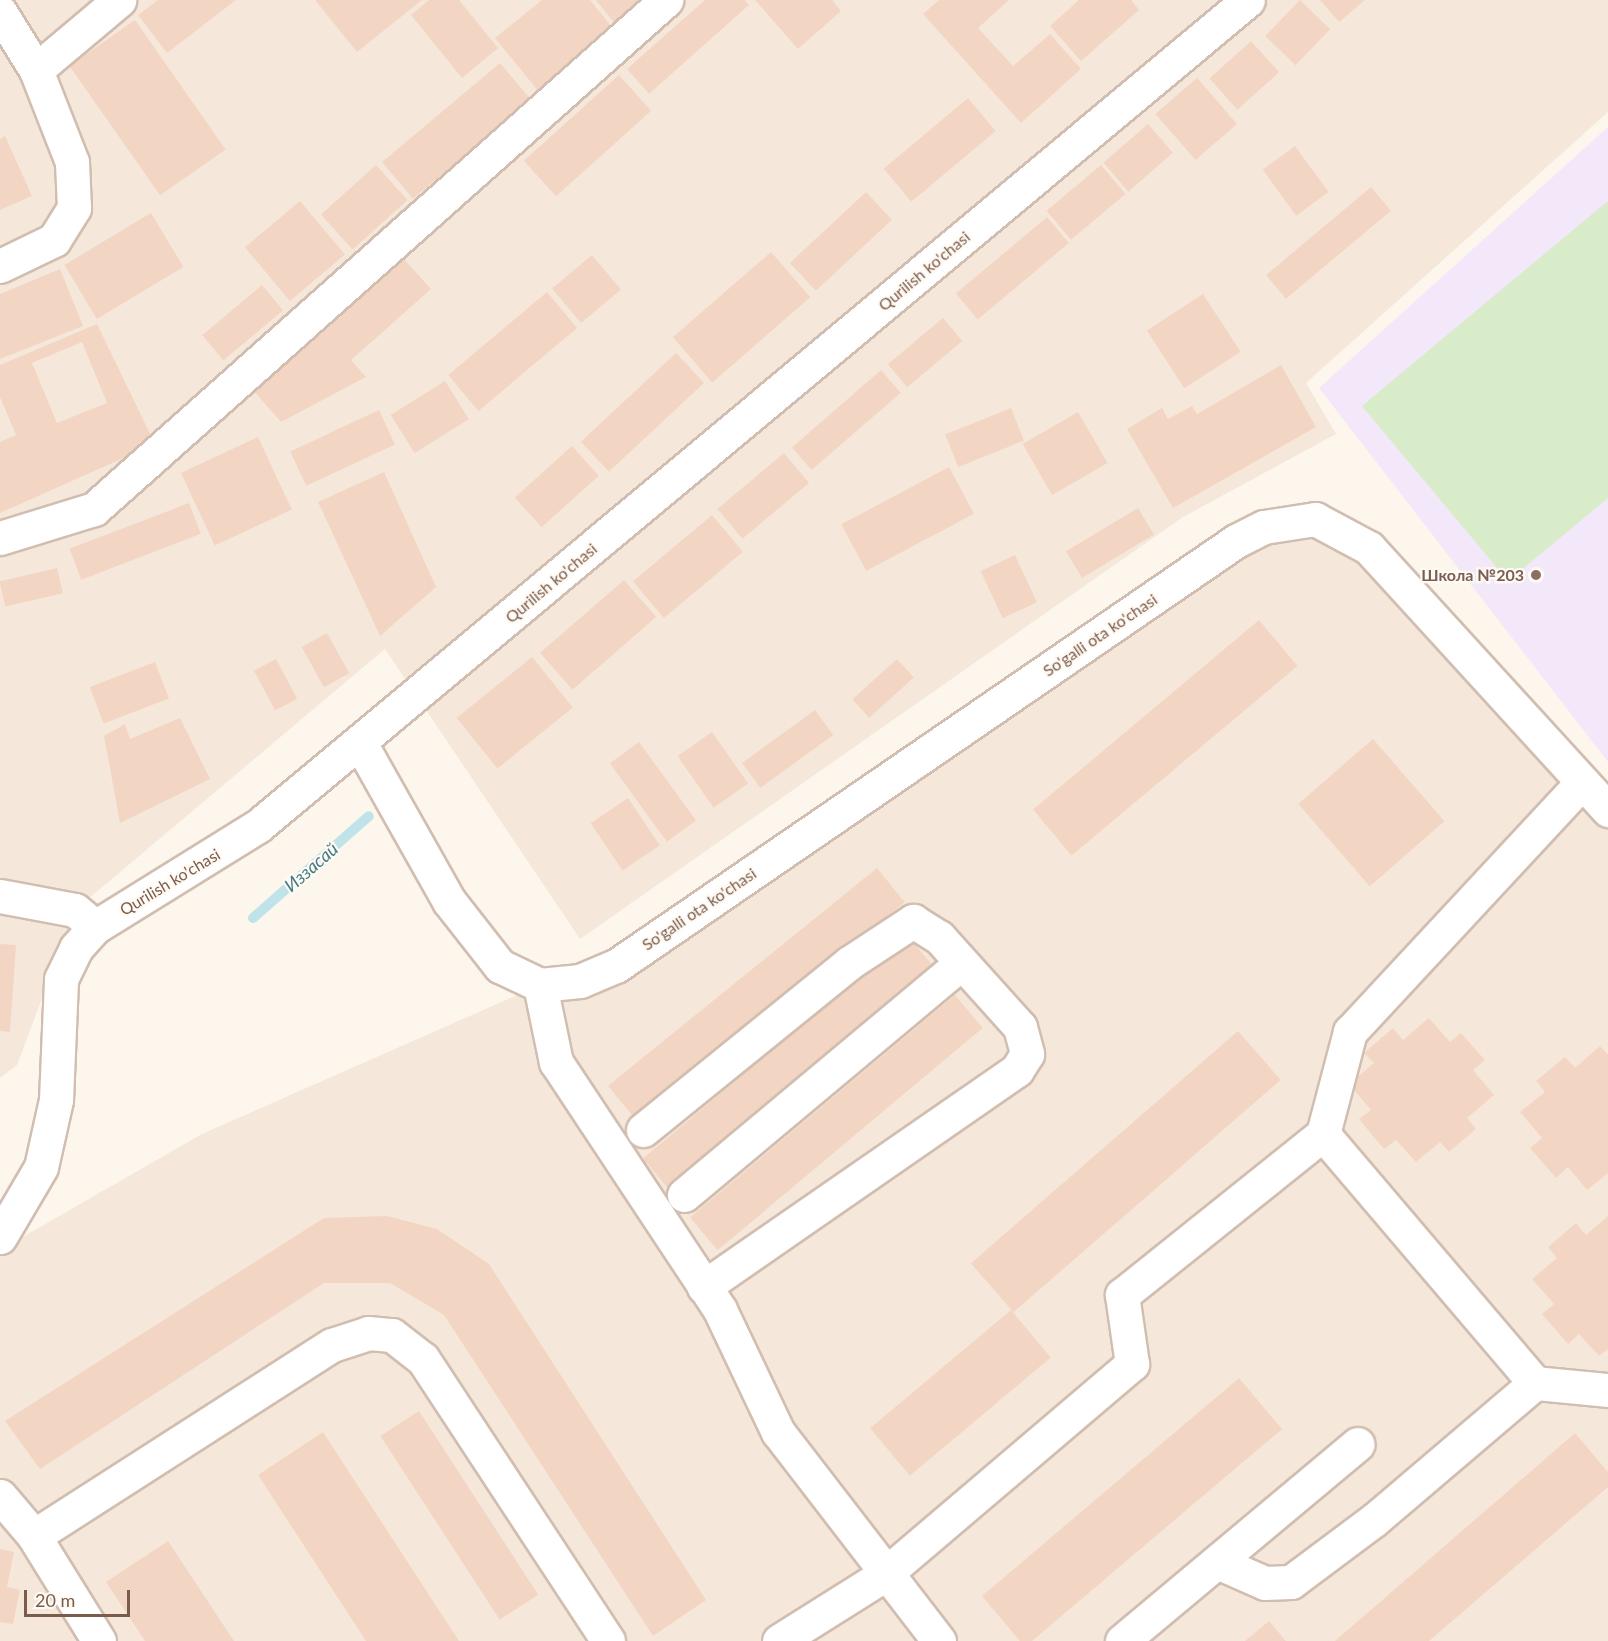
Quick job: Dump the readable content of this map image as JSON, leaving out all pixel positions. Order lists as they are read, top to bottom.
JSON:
{
  "streets": {
    "street": ["Qurilish ko'chasi", "So'galli ota ko'chasi"]
  },
  "water": ["Иззасай"],
  "places": ["Школа №203"],
  "scale_bar": "20 m"
}
